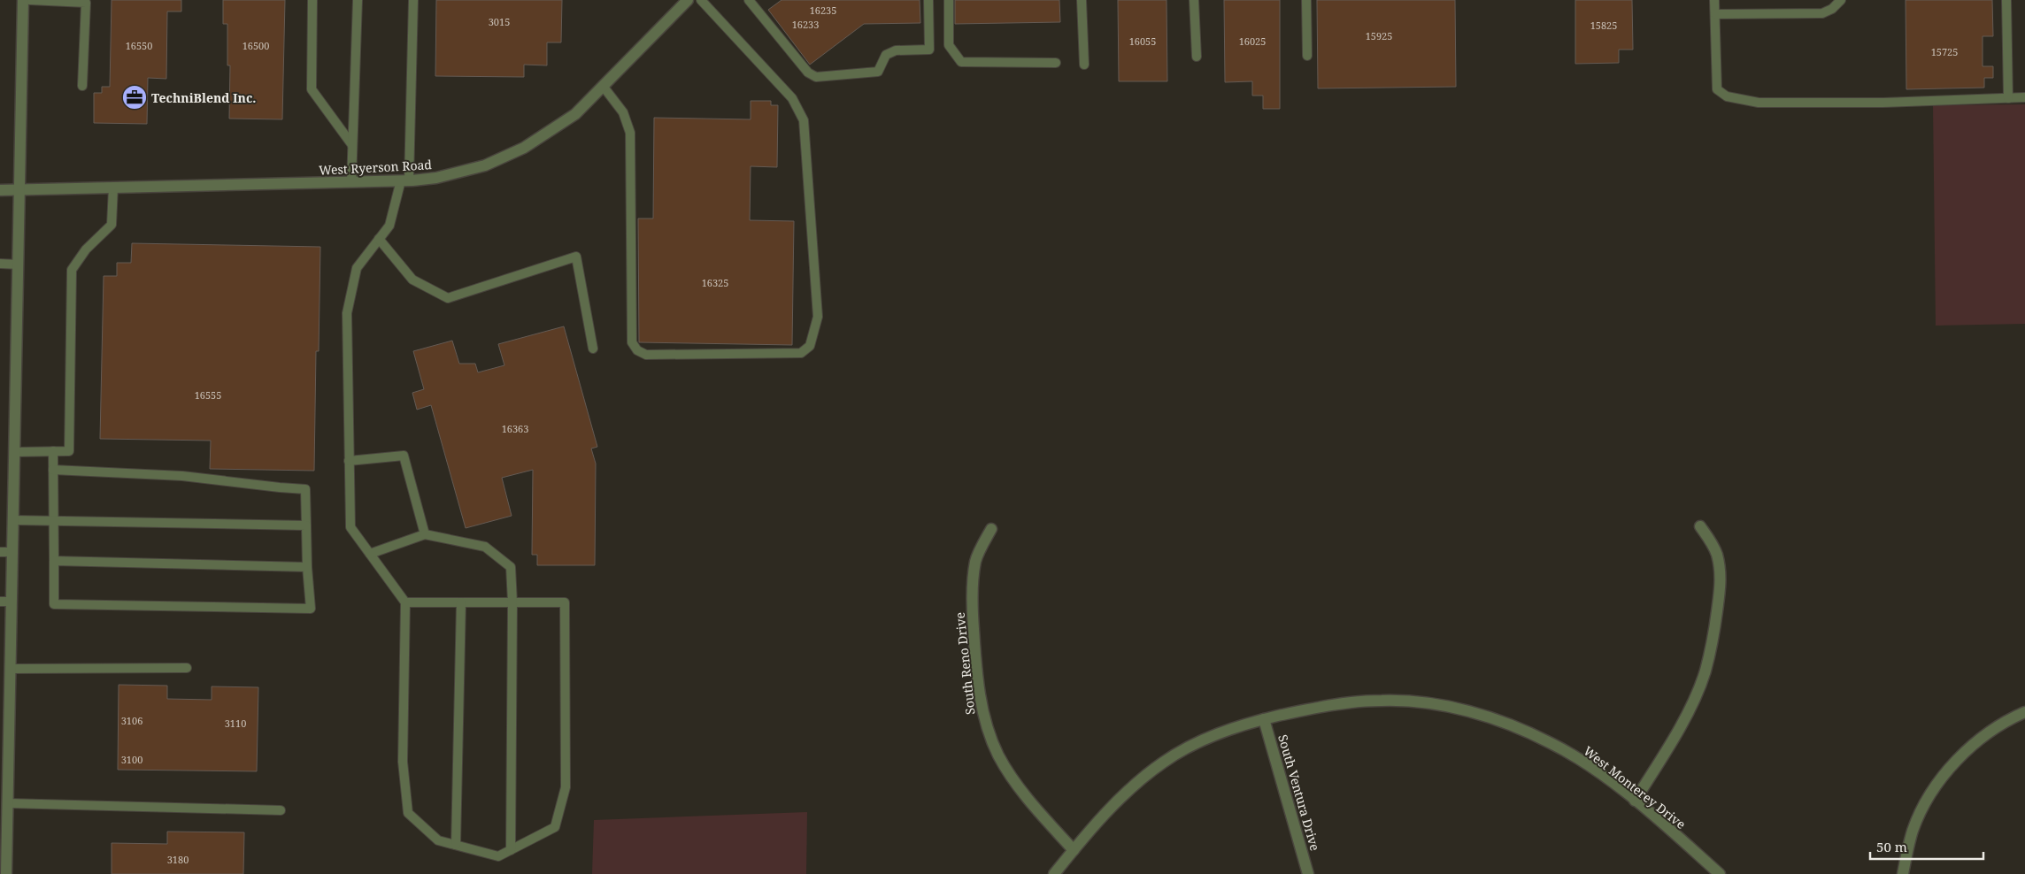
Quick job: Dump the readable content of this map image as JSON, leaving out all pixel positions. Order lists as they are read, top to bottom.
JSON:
{
  "streets": {
    "street": [
      "West Ryerson Road",
      "South Reno Drive",
      "West Monterey Drive",
      "South Ventura Drive"
    ]
  },
  "crossings": [
    ["South Reno Drive", "West Monterey Drive"],
    ["West Monterey Drive", "South Ventura Drive"]
  ],
  "places": {
    "office": ["TechniBlend Inc."]
  },
  "house_numbers": [
    "16235",
    "3015",
    "16233",
    "15825",
    "15925",
    "16055",
    "16025",
    "16550",
    "16500",
    "15725",
    "16325",
    "16555",
    "16363",
    "3106",
    "3110",
    "3100",
    "3180"
  ],
  "scale_bar": "50 m"
}
